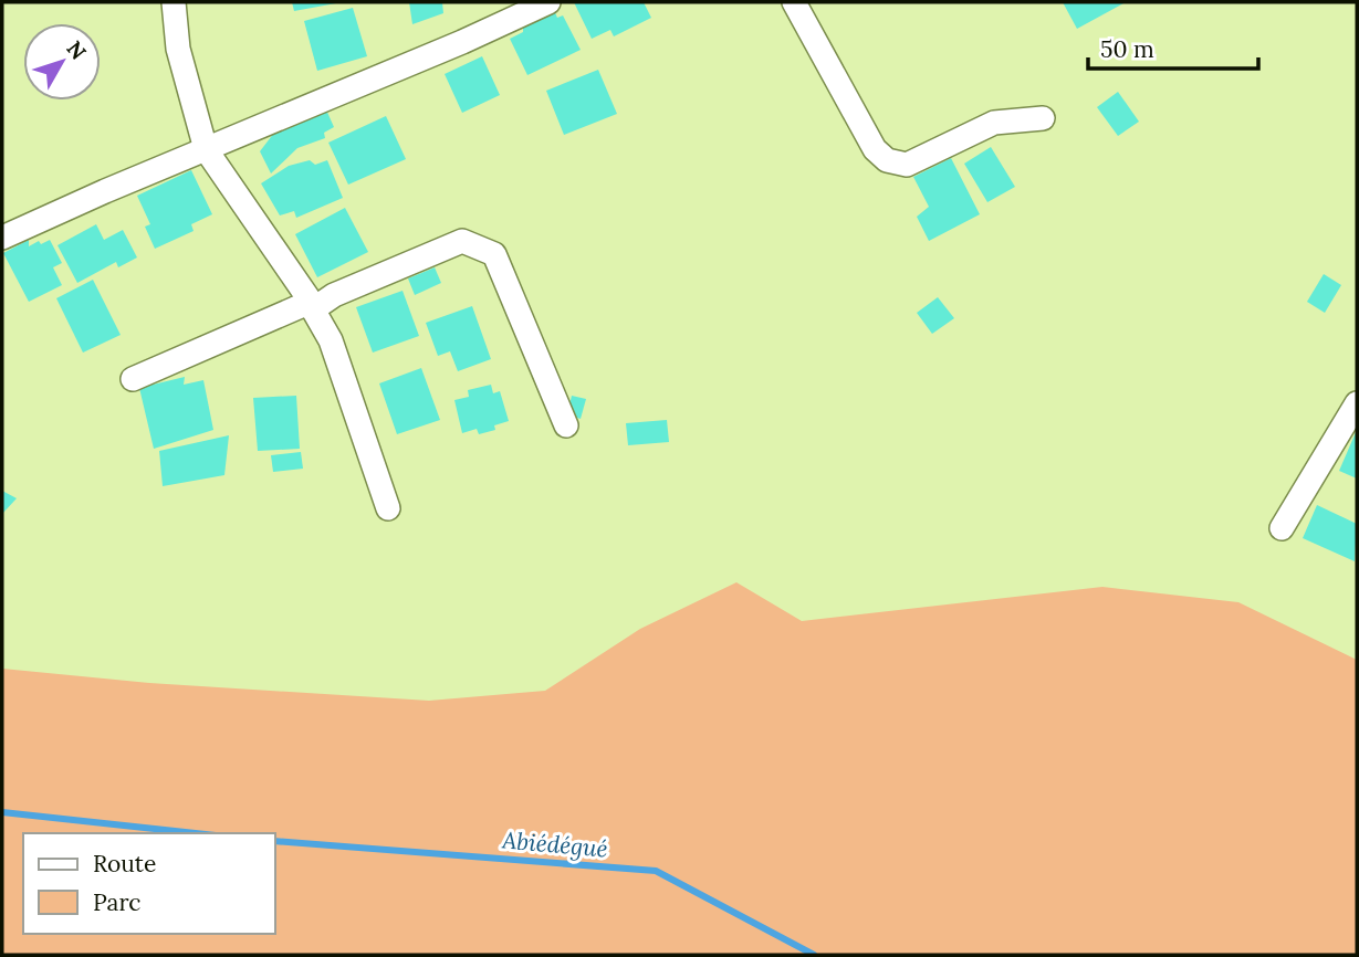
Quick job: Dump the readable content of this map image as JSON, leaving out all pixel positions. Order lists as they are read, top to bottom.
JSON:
{
  "water": ["Abiédégué"],
  "legend": ["Route", "Parc"],
  "scale_bar": "50 m",
  "north": "top right"
}
